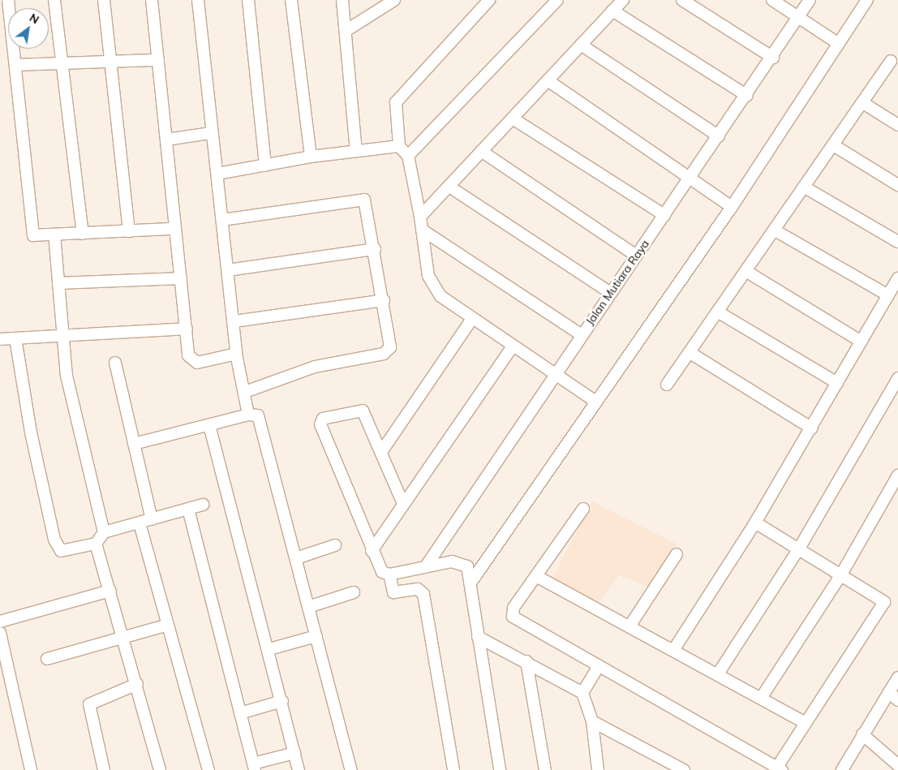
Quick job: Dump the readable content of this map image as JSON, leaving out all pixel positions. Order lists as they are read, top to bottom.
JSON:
{
  "streets": {
    "street": ["Jalan Mutiara Raya"]
  },
  "north": "top right"
}
